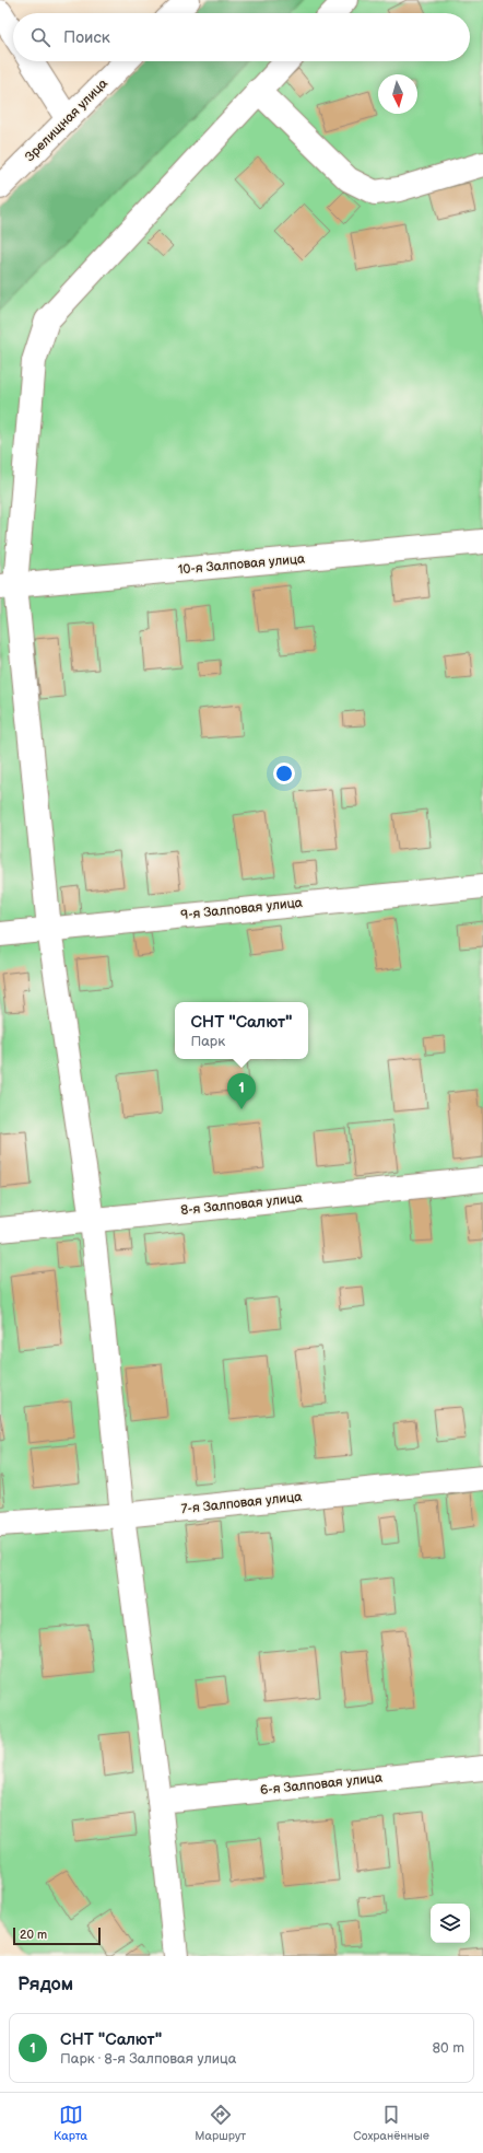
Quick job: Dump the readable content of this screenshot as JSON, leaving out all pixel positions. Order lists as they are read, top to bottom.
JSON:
{
  "streets": {
    "street": [
      "Зрелищная улица",
      "10-я Залповая улица",
      "9-я Залповая улица",
      "8-я Залповая улица",
      "7-я Залповая улица",
      "6-я Залповая улица"
    ]
  },
  "scale_bar": "20 m",
  "north": "bottom",
  "page": {
    "search": "Поиск",
    "popup": ["СНТ \"Салют\"", "Парк"],
    "pins": "1",
    "scale": "20 m",
    "heading": "Рядом",
    "list": [
      {
        "mark": "1",
        "name": "СНТ \"Салют\"",
        "note": "Парк · 8-я Залповая улица",
        "value": "80 m"
      }
    ],
    "nav": ["Карта", "Маршрут", "Сохранённые"]
  }
}
